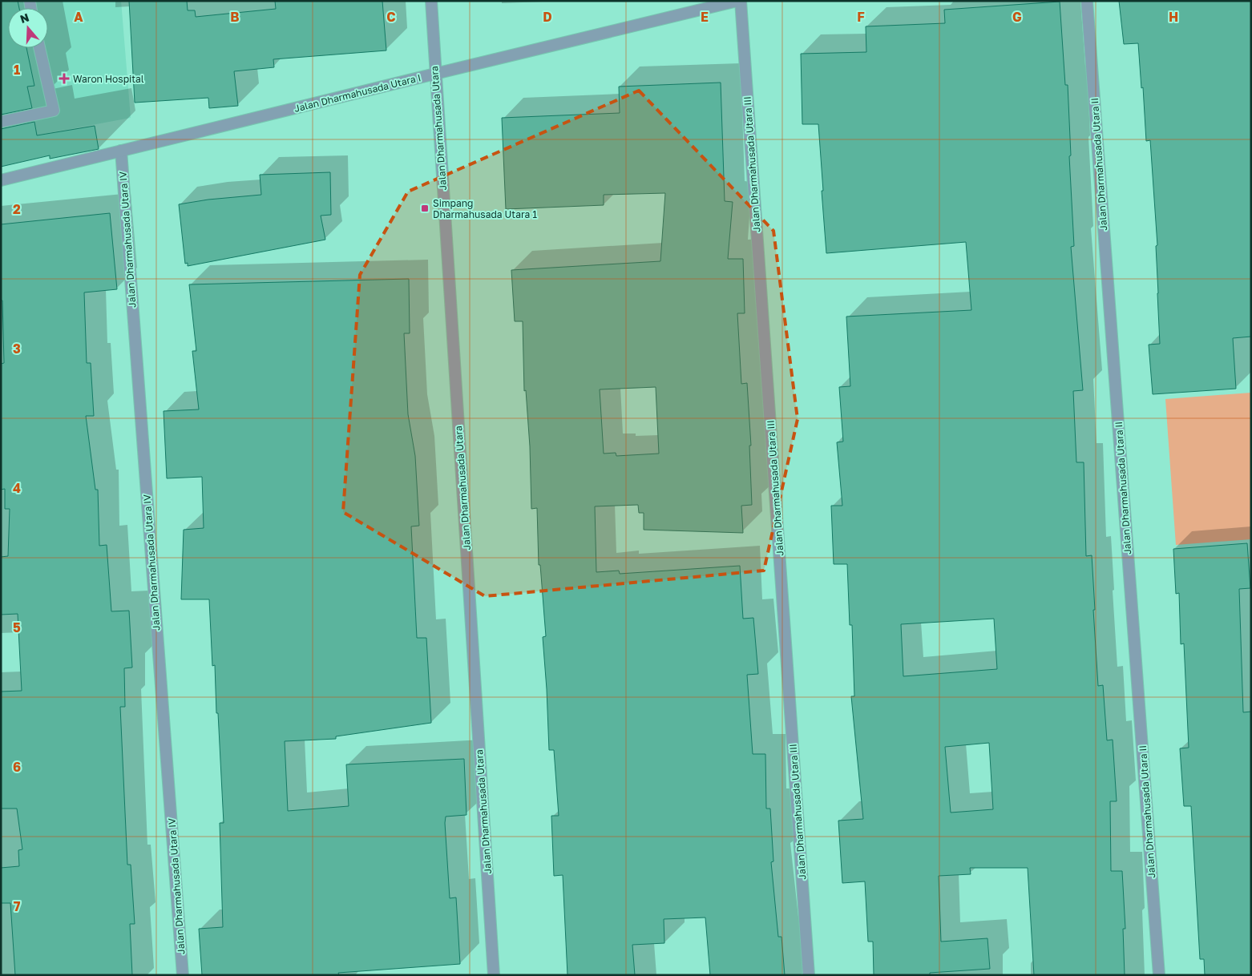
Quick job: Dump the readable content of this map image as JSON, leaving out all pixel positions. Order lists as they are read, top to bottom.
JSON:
{
  "streets": {
    "street": [
      "Jalan Dharmahusada Utara I",
      "Jalan Dharmahusada Utara",
      "Jalan Dharmahusada Utara III",
      "Jalan Dharmahusada Utara II",
      "Jalan Dharmahusada Utara IV"
    ]
  },
  "crossings": [
    ["Jalan Dharmahusada Utara I", "Jalan Dharmahusada Utara"],
    ["Jalan Dharmahusada Utara I", "Jalan Dharmahusada Utara IV"]
  ],
  "places": {
    "health": ["Waron Hospital"],
    "transit": ["Simpang Dharmahusada Utara 1"]
  },
  "north": "top",
  "grid": {
    "columns": [
      "A",
      "B",
      "C",
      "D",
      "E",
      "F",
      "G",
      "H"
    ],
    "rows": [
      "1",
      "2",
      "3",
      "4",
      "5",
      "6",
      "7"
    ]
  }
}
